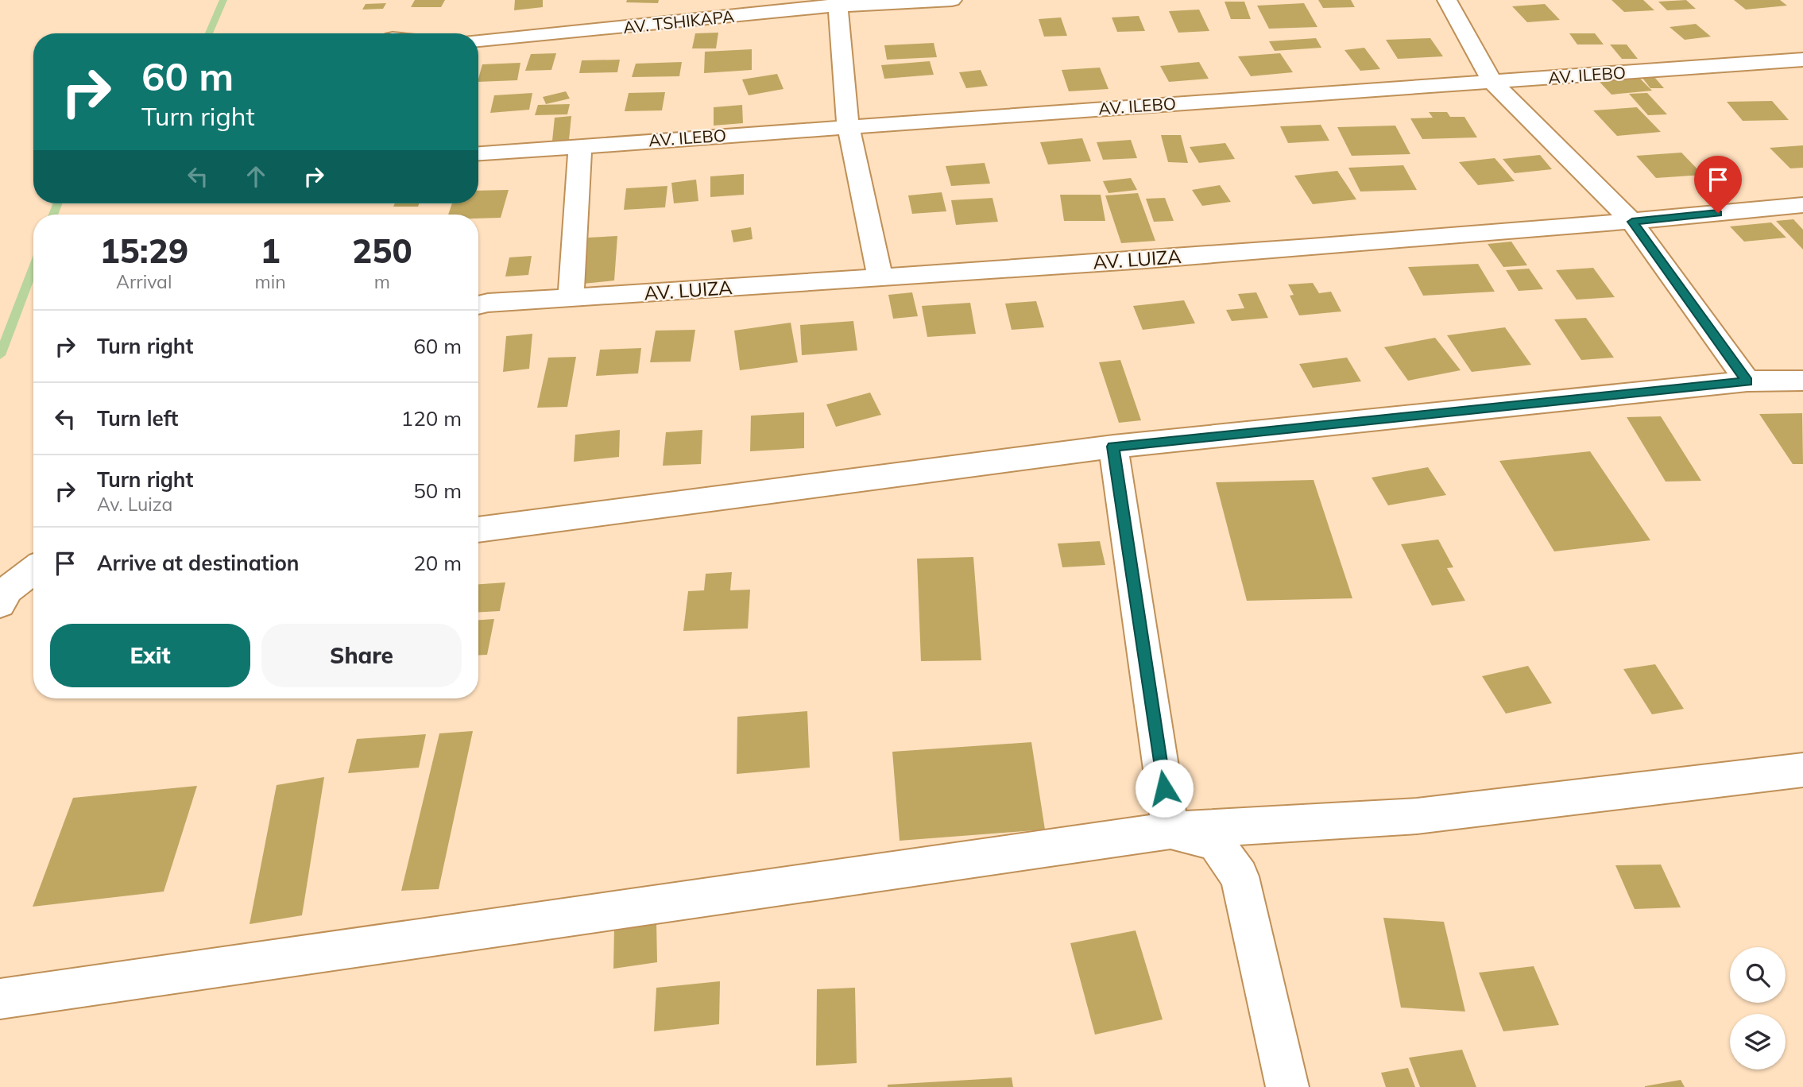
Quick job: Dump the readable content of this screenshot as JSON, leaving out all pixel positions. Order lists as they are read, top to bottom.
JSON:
{
  "streets": {
    "street": ["AV. TSHIKAPA", "AV. ILEBO", "AV. LUIZA"]
  },
  "page": {
    "turn": ["60 m", "Turn right"],
    "eta": [
      "15:29",
      "Arrival",
      "1",
      "min",
      "250",
      "m"
    ],
    "list": [
      {
        "name": "Turn right",
        "value": "60 m"
      },
      {
        "name": "Turn left",
        "value": "120 m"
      },
      {
        "name": "Turn right",
        "note": "Av. Luiza",
        "value": "50 m"
      },
      {
        "name": "Arrive at destination",
        "value": "20 m"
      }
    ],
    "buttons": ["Exit", "Share"]
  }
}
